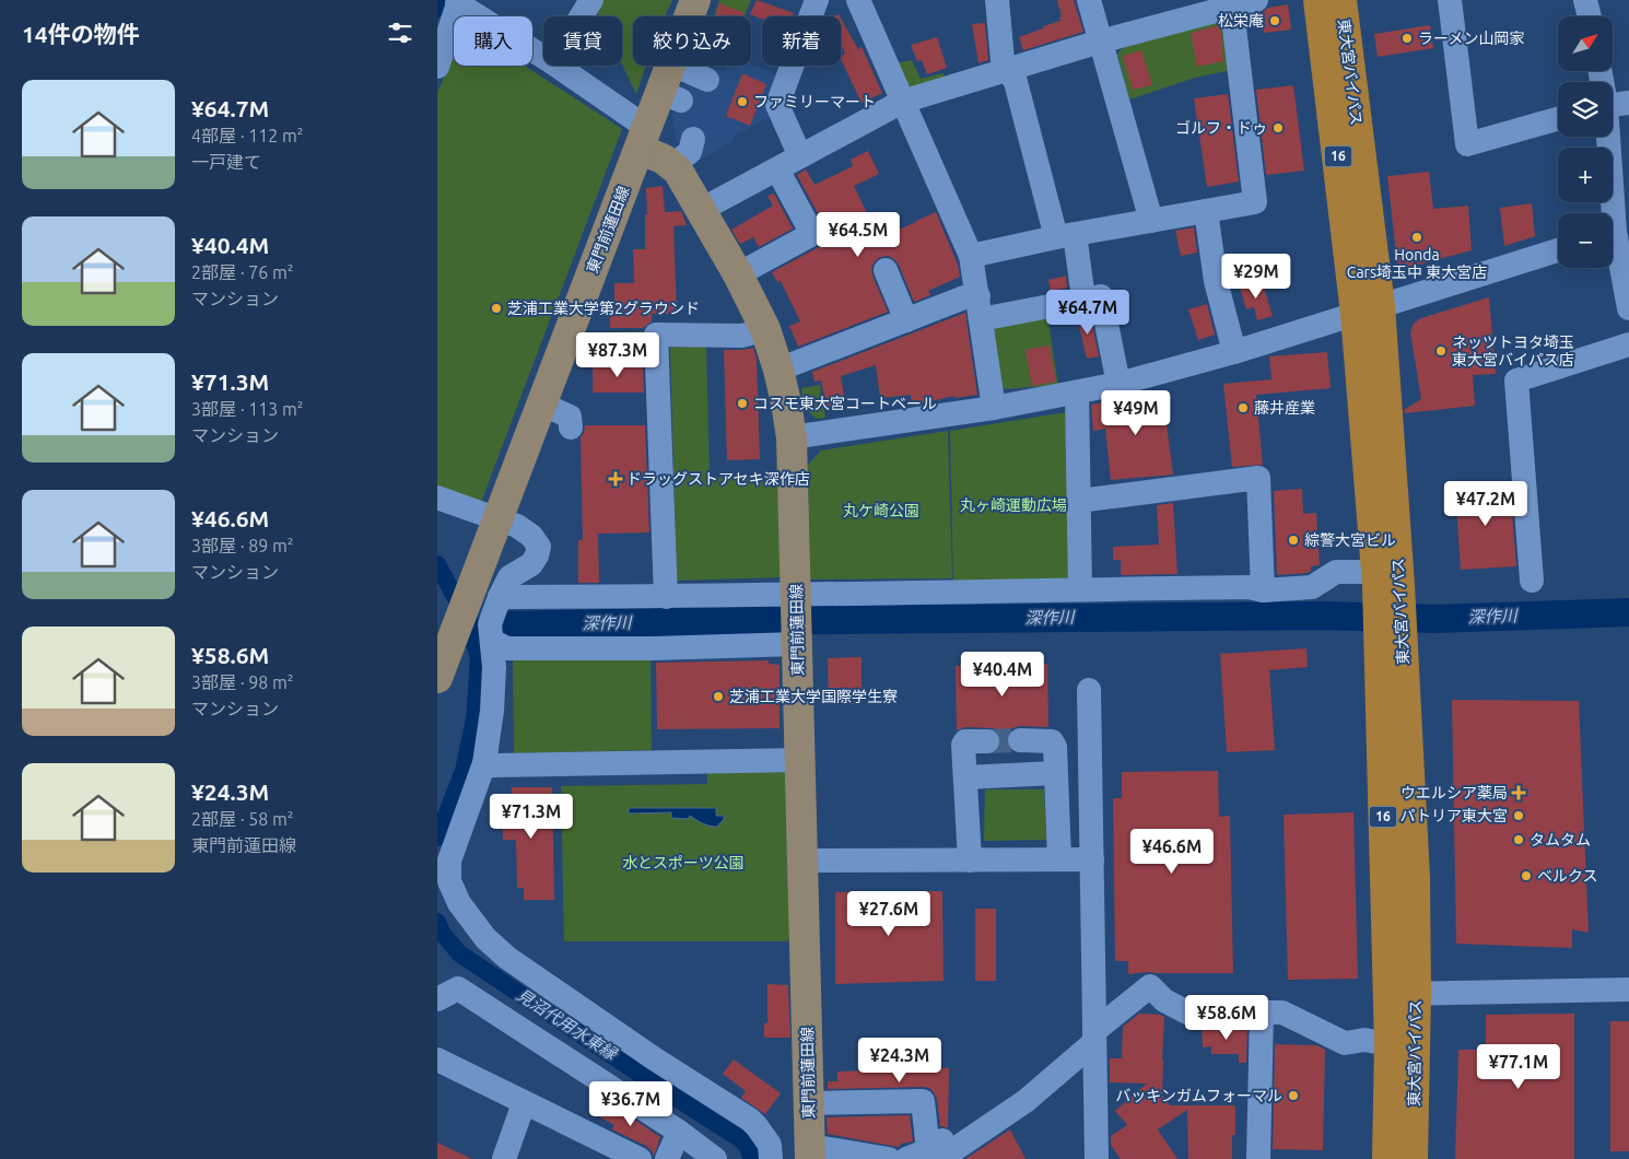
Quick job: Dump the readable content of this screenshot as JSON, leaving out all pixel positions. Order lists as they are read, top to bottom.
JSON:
{
  "streets": {
    "highway": ["東大宮バイパス", "16"],
    "main road": ["東門前蓮田線"]
  },
  "water": ["深作川", "見沼代用水東縁"],
  "parks": ["丸ヶ崎運動広場", "丸ケ崎公園", "水とスポーツ公園"],
  "places": {
    "other": [
      "松栄庵",
      "ラーメン山岡家",
      "ファミリーマート",
      "ゴルフ・ドゥ",
      "Honda Cars埼玉中 東大宮店",
      "芝浦工業大学第2グラウンド",
      "ネッツトヨタ埼玉 東大宮バイパス店",
      "コスモ東大宮コートベール",
      "藤井産業",
      "綜警大宮ビル",
      "芝浦工業大学国際学生寮",
      "パトリア東大宮",
      "タムタム",
      "ベルクス",
      "バッキンガムフォーマル"
    ],
    "health": ["ドラッグストアセキ深作店", "ウエルシア薬局"]
  },
  "north": "top right",
  "page": {
    "heading": "14件の物件",
    "map_buttons": ["+", "−"],
    "chip": [
      "購入",
      "賃貸",
      "絞り込み",
      "新着"
    ],
    "list": [
      {
        "name": "¥64.7M",
        "note": "4部屋 · 112 m² · 一戸建て"
      },
      {
        "name": "¥40.4M",
        "note": "2部屋 · 76 m² · マンション"
      },
      {
        "name": "¥71.3M",
        "note": "3部屋 · 113 m² · マンション"
      },
      {
        "name": "¥46.6M",
        "note": "3部屋 · 89 m² · マンション"
      },
      {
        "name": "¥58.6M",
        "note": "3部屋 · 98 m² · マンション"
      },
      {
        "name": "¥24.3M",
        "note": "2部屋 · 58 m² · 東門前蓮田線"
      }
    ],
    "price": [
      "¥64.5M",
      "¥29M",
      "¥64.7M",
      "¥87.3M",
      "¥49M",
      "¥47.2M",
      "¥40.4M",
      "¥71.3M",
      "¥46.6M",
      "¥27.6M",
      "¥58.6M",
      "¥24.3M",
      "¥77.1M",
      "¥36.7M"
    ]
  }
}
